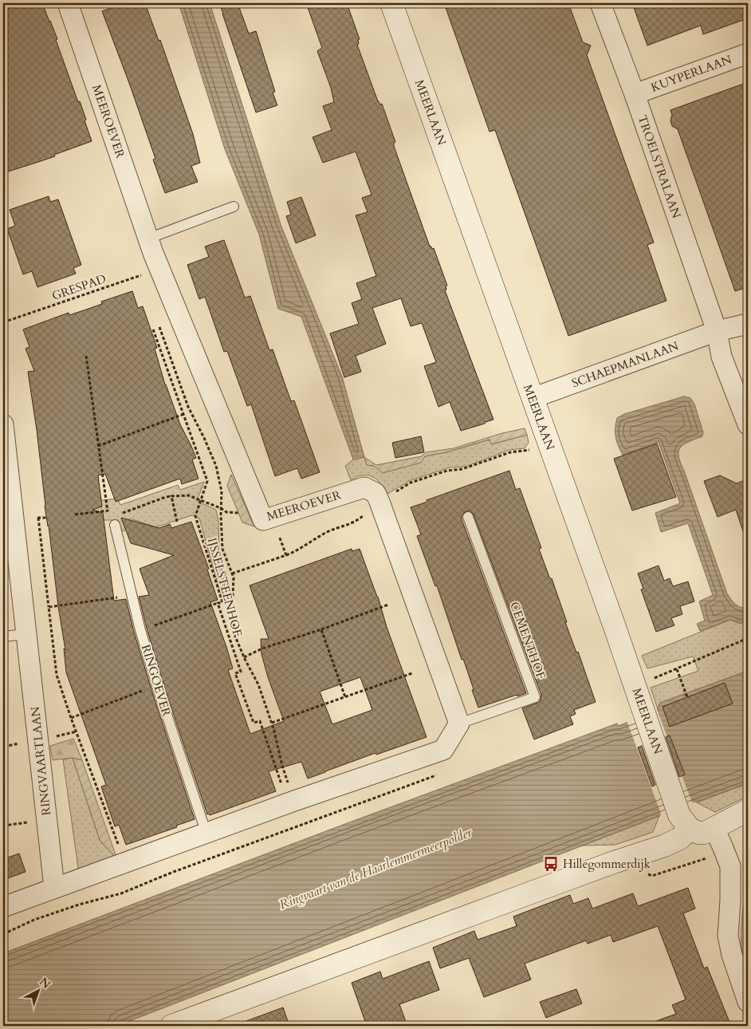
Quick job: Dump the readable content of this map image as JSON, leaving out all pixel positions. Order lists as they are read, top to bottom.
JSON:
{
  "streets": {
    "street": [
      "KUYPERLAAN",
      "MEERLAAN",
      "MEEROEVER",
      "TROELSTRALAAN",
      "SCHAEPMANLAAN",
      "RINGVAARTLAAN"
    ],
    "lane": ["CEMENTHOF", "RINGOEVER"],
    "path": ["GRESPAD", "IJSSELSTEENHOF"]
  },
  "crossings": [
    ["KUYPERLAAN", "TROELSTRALAAN"],
    ["MEERLAAN", "SCHAEPMANLAAN"],
    ["MEEROEVER", "GRESPAD"],
    ["MEEROEVER", "CEMENTHOF"],
    ["TROELSTRALAAN", "SCHAEPMANLAAN"]
  ],
  "water": ["Ringvaart van de Haarlemmermeerpolder"],
  "places": {
    "bus stop": ["Hillegommerdijk"]
  },
  "north": "top right"
}
